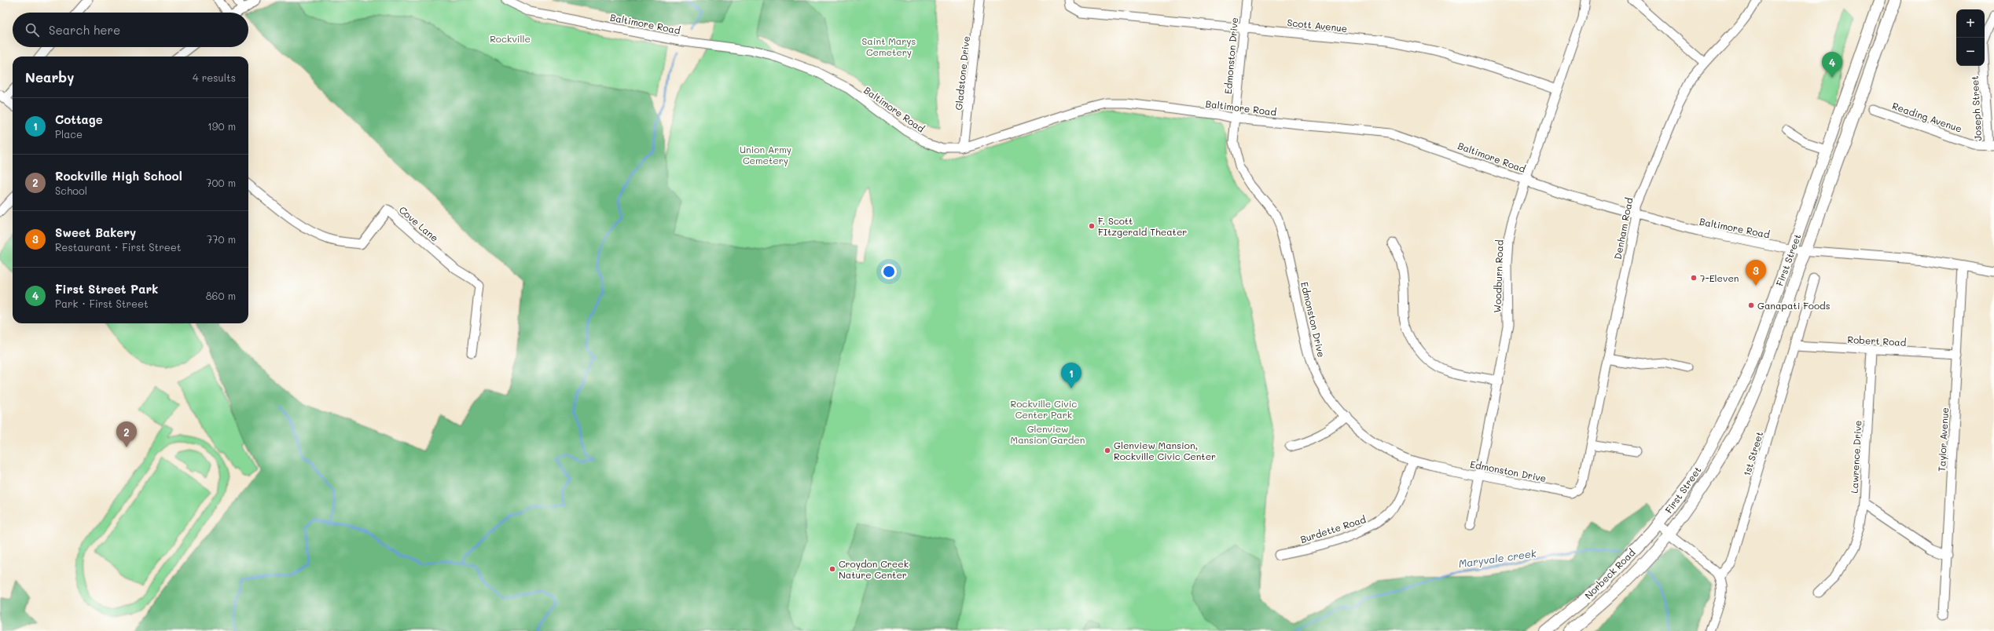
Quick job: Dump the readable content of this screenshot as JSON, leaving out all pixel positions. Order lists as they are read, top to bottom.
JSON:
{
  "streets": {
    "main road": ["First Street", "Norbeck Road"],
    "street": [
      "Baltimore Road",
      "Scott Avenue",
      "Edmonston Drive",
      "Gladstone Drive",
      "Joseph Street",
      "Reading Avenue",
      "Cove Lane",
      "Denham Road",
      "Woodburn Road",
      "Robert Road",
      "Taylor Avenue",
      "1st Street",
      "Lawrence Drive",
      "Burdette Road"
    ]
  },
  "crossings": [
    ["Baltimore Road", "Edmonston Drive"],
    ["Baltimore Road", "Gladstone Drive"],
    ["Baltimore Road", "Denham Road"],
    ["Baltimore Road", "First Street"],
    ["Baltimore Road", "Woodburn Road"],
    ["Baltimore Road", "Taylor Avenue"],
    ["Scott Avenue", "Edmonston Drive"],
    ["Scott Avenue", "Woodburn Road"],
    ["Edmonston Drive", "Denham Road"],
    ["Edmonston Drive", "Woodburn Road"],
    ["Edmonston Drive", "Burdette Road"],
    ["Joseph Street", "Reading Avenue"],
    ["First Street", "Norbeck Road"],
    ["Robert Road", "Taylor Avenue"],
    ["Robert Road", "1st Street"],
    ["Robert Road", "Lawrence Drive"],
    ["Taylor Avenue", "Lawrence Drive"]
  ],
  "water": ["Maryvale creek"],
  "parks": [
    "Rockville",
    "Saint Marys Cemetery",
    "Union Army Cemetery",
    "Rockville Civic Center Park",
    "Glenview Mansion Garden"
  ],
  "places": [
    "F. Scott FItzgerald Theater",
    "7-Eleven",
    "Ganapati Foods",
    "Glenview Mansion, Rockville Civic Center",
    "Croydon Creek Nature Center"
  ],
  "page": {
    "map_buttons": ["+", "−"],
    "search": "Search here",
    "pins": [
      "4",
      "3",
      "1",
      "2"
    ],
    "heading": ["Nearby", "4 results"],
    "list": [
      {
        "mark": "1",
        "name": "Cottage",
        "note": "Place",
        "value": "190 m"
      },
      {
        "mark": "2",
        "name": "Rockville High School",
        "note": "School",
        "value": "700 m"
      },
      {
        "mark": "3",
        "name": "Sweet Bakery",
        "note": "Restaurant · First Street",
        "value": "770 m"
      },
      {
        "mark": "4",
        "name": "First Street Park",
        "note": "Park · First Street",
        "value": "860 m"
      }
    ]
  }
}
